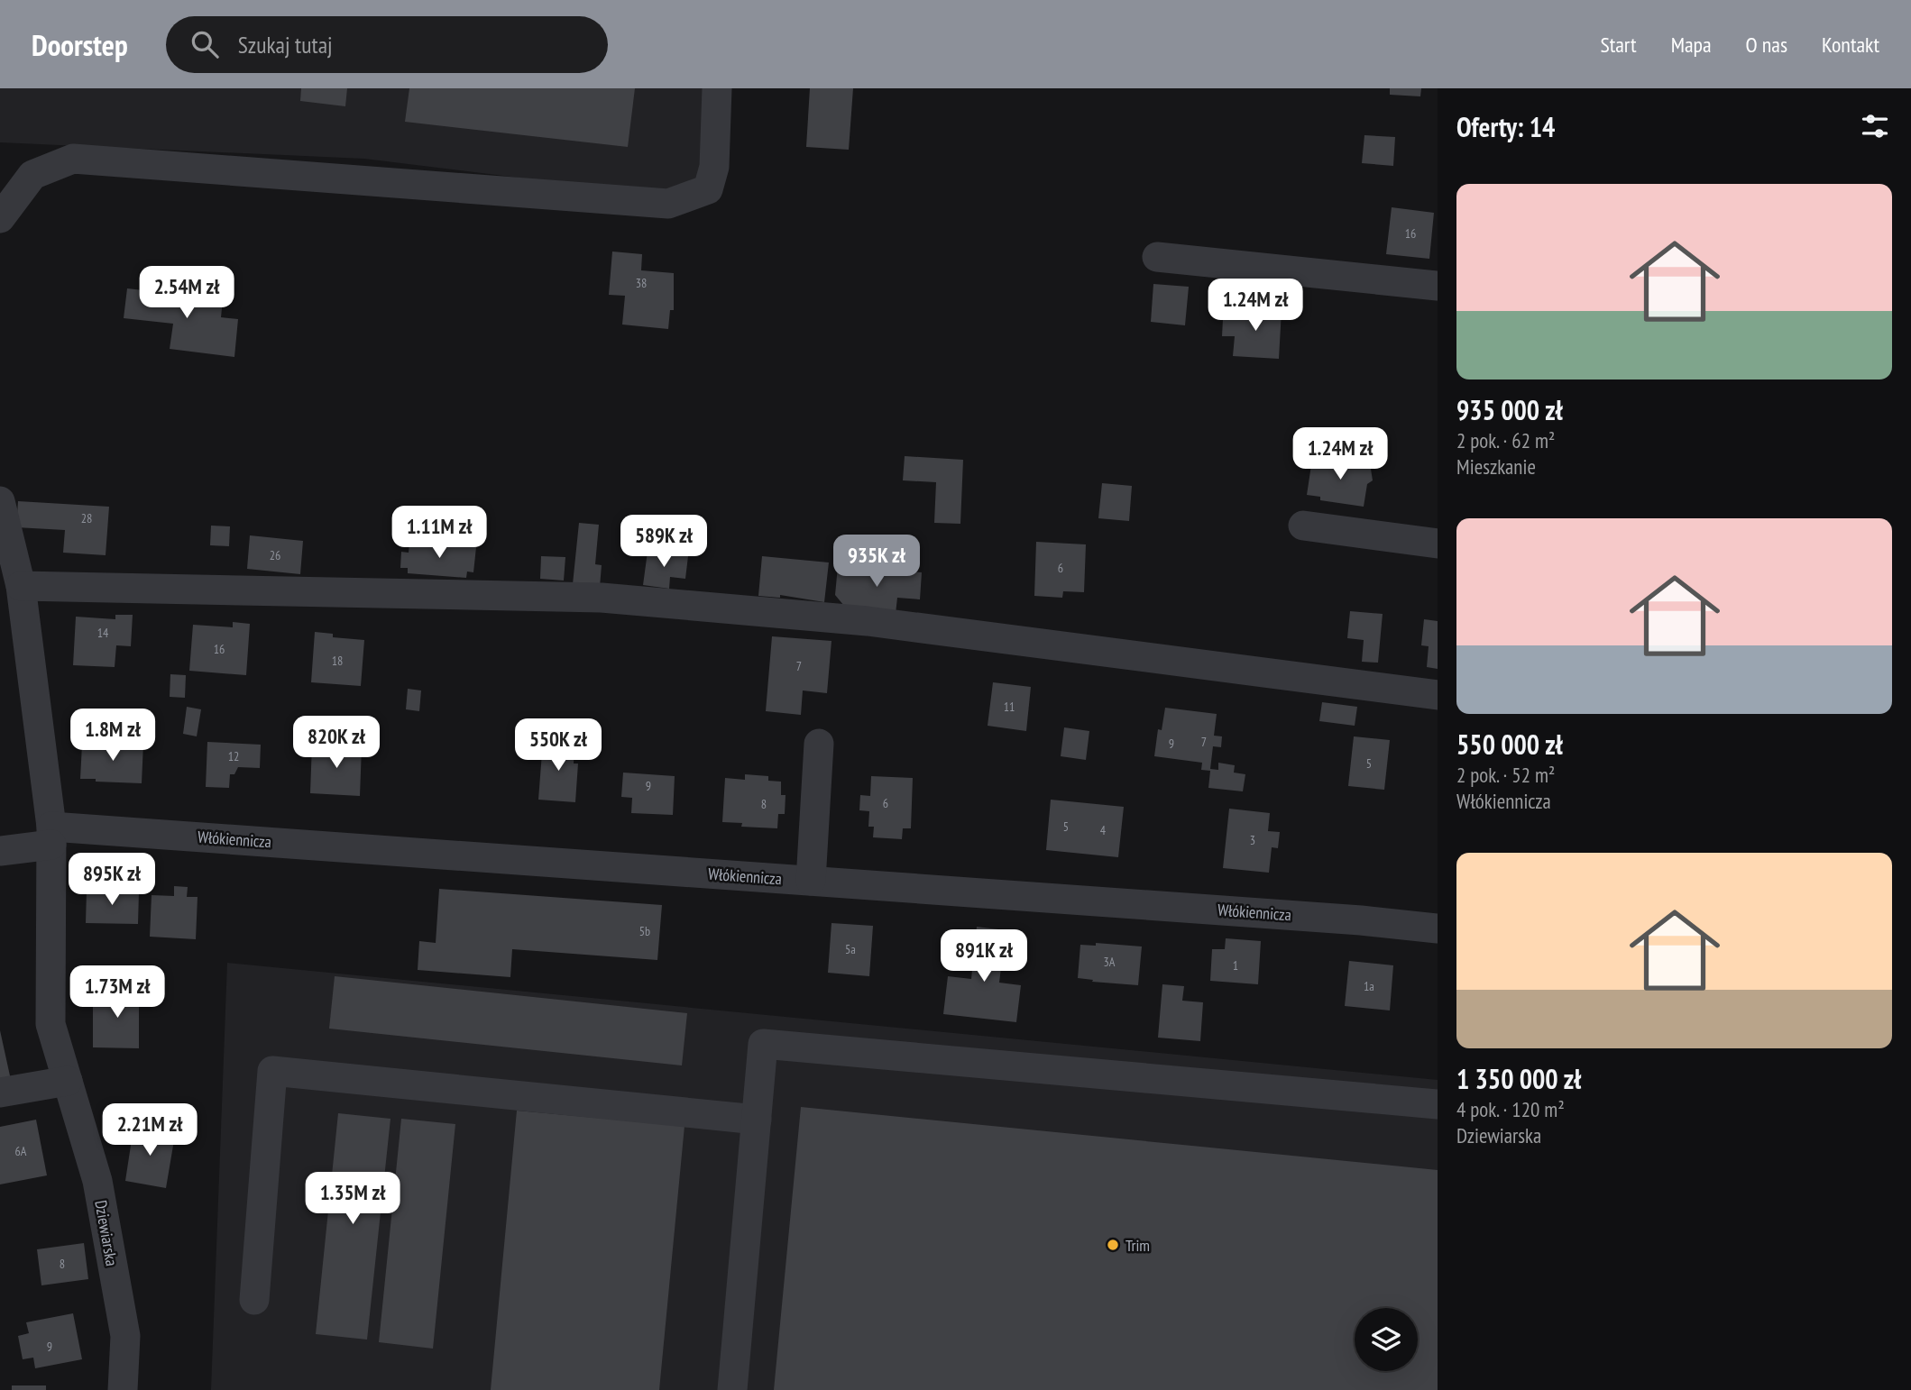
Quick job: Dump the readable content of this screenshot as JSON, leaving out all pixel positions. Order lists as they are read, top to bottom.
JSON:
{
  "streets": {
    "street": ["Włókiennicza", "Dziewiarska"]
  },
  "crossings": [
    ["Włókiennicza", "Dziewiarska"]
  ],
  "places": ["Trim"],
  "house_numbers": [
    "16",
    "38",
    "28",
    "26",
    "6",
    "14",
    "16",
    "18",
    "7",
    "11",
    "7",
    "9",
    "12",
    "5",
    "9",
    "6",
    "8",
    "5",
    "4",
    "3",
    "5b",
    "5a",
    "3A",
    "1",
    "1a",
    "6A",
    "8",
    "9"
  ],
  "page": {
    "header": "Doorstep",
    "search": "Szukaj tutaj",
    "nav": [
      "Start",
      "Mapa",
      "O nas",
      "Kontakt"
    ],
    "heading": "Oferty: 14",
    "list": [
      {
        "name": "935 000 zł",
        "note": "2 pok. · 62 m² · Mieszkanie"
      },
      {
        "name": "550 000 zł",
        "note": "2 pok. · 52 m² · Włókiennicza"
      },
      {
        "name": "1 350 000 zł",
        "note": "4 pok. · 120 m² · Dziewiarska"
      }
    ],
    "price": [
      "2.54M zł",
      "1.24M zł",
      "1.24M zł",
      "1.11M zł",
      "589K zł",
      "935K zł",
      "1.8M zł",
      "820K zł",
      "550K zł",
      "895K zł",
      "891K zł",
      "1.73M zł",
      "2.21M zł",
      "1.35M zł"
    ]
  }
}
